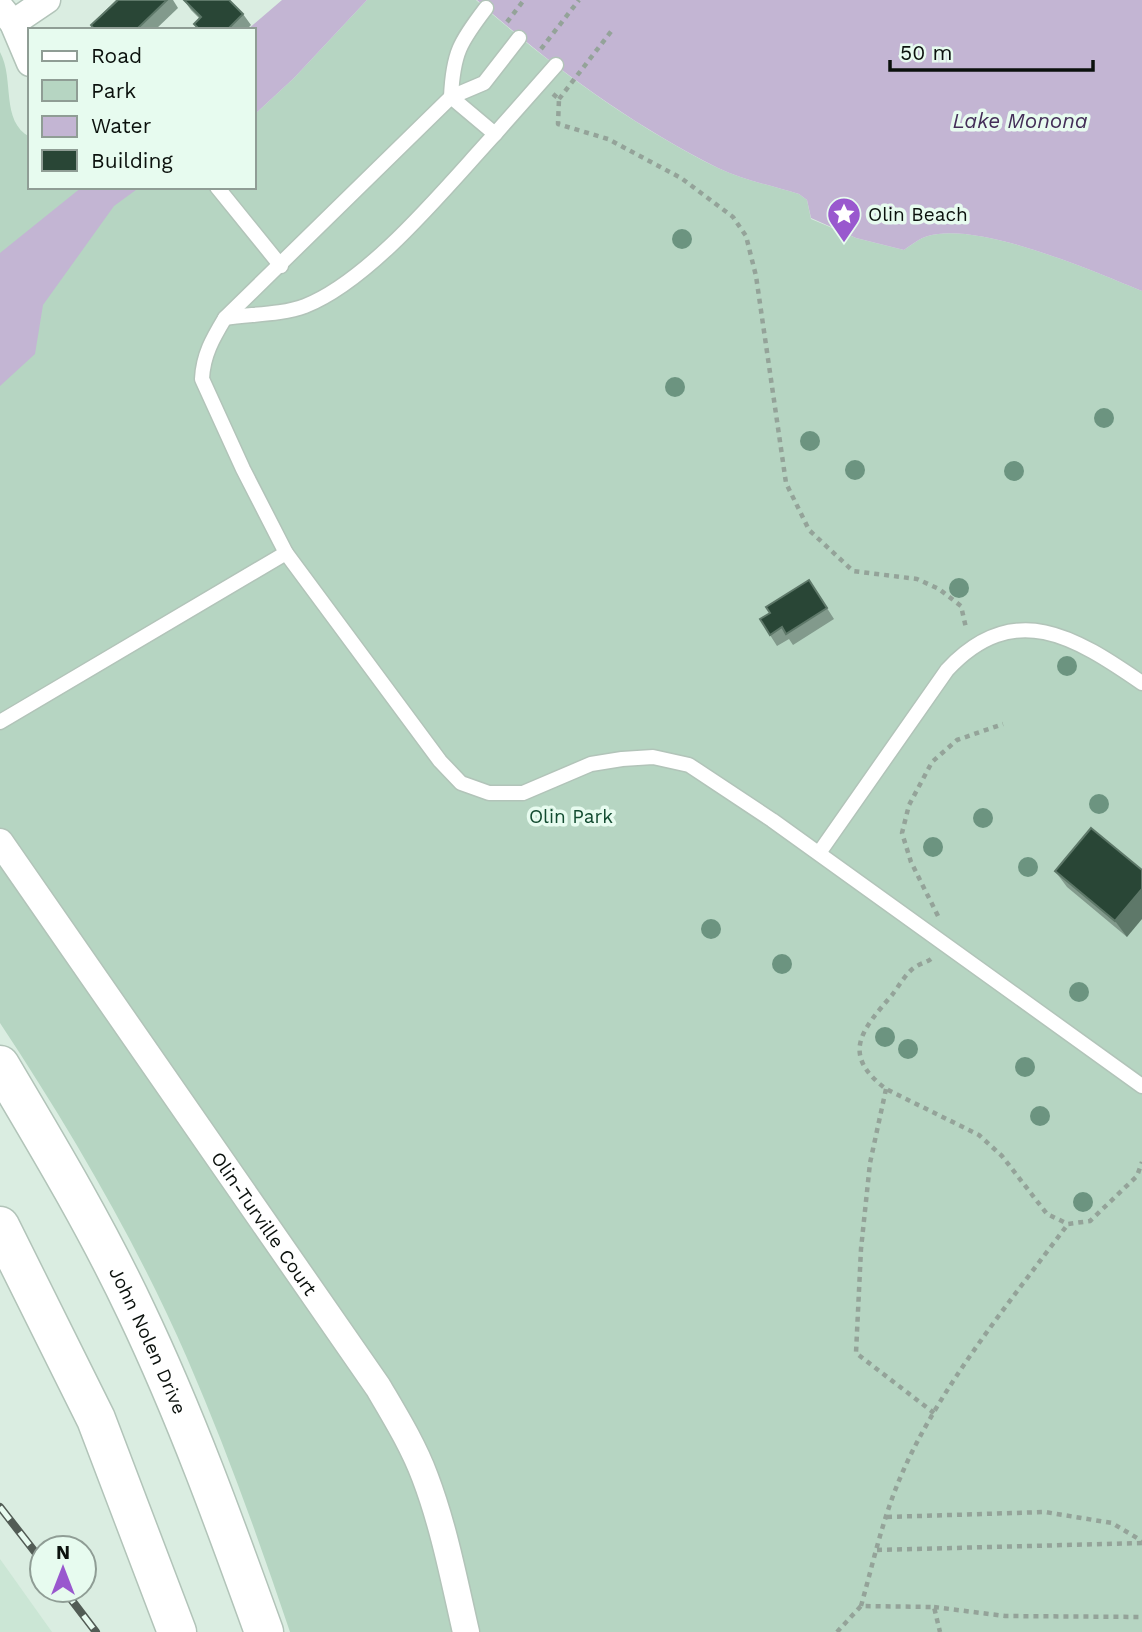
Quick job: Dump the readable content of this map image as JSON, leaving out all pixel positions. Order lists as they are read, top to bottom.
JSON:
{
  "streets": {
    "main road": ["John Nolen Drive"],
    "street": ["Olin-Turville Court"]
  },
  "water": ["Lake Monona"],
  "parks": ["Olin Park"],
  "places": {
    "place": ["Olin Beach"]
  },
  "legend": [
    "Road",
    "Park",
    "Water",
    "Building"
  ],
  "scale_bar": "50 m",
  "north": "top"
}
